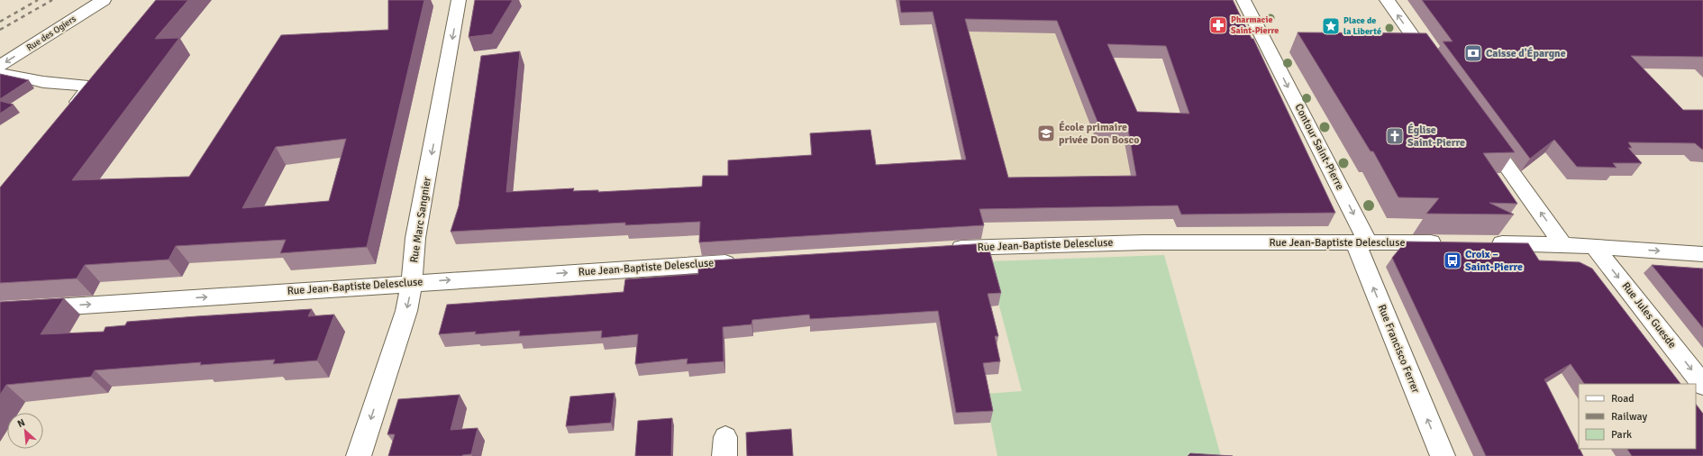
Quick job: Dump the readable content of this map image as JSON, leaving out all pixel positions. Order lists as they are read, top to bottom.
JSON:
{
  "streets": {
    "street": [
      "Rue des Ogiers",
      "Contour Saint-Pierre",
      "Rue Marc Sangnier",
      "Rue Jean-Baptiste Delescluse",
      "Rue Jules Guesde",
      "Rue Francisco Ferrer"
    ]
  },
  "crossings": [
    ["Contour Saint-Pierre", "Rue Jean-Baptiste Delescluse"],
    ["Contour Saint-Pierre", "Rue Francisco Ferrer"],
    ["Rue Marc Sangnier", "Rue Jean-Baptiste Delescluse"],
    ["Rue Jean-Baptiste Delescluse", "Rue Francisco Ferrer"]
  ],
  "one_way": [
    "Rue des Ogiers",
    "Rue Marc Sangnier",
    "Rue Jean-Baptiste Delescluse",
    "Rue Jules Guesde",
    "Rue Francisco Ferrer"
  ],
  "places": {
    "pharmacy": ["Pharmacie Saint-Pierre"],
    "place": ["Place de la Liberté"],
    "bank": ["Caisse d'Épargne"],
    "school or university": ["École primaire privée Don Bosco"],
    "church": ["Église Saint-Pierre"],
    "bus stop": ["Croix – Saint-Pierre"]
  },
  "legend": ["Road", "Railway", "Park"],
  "north": "top left"
}
